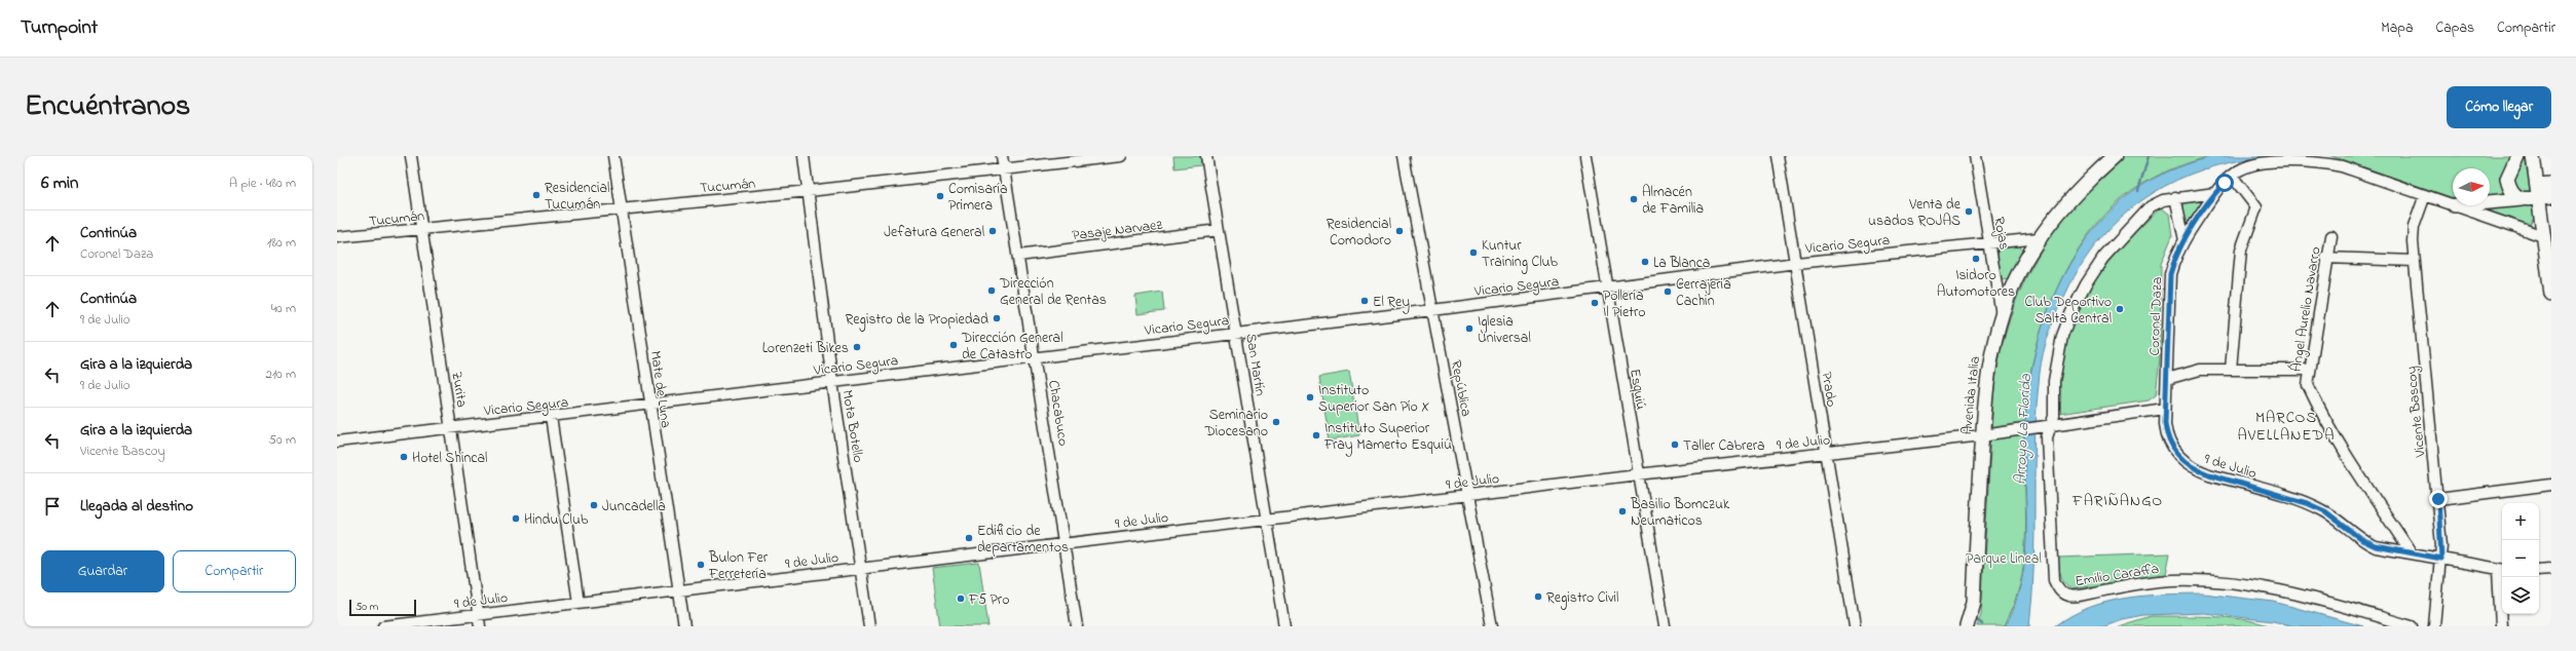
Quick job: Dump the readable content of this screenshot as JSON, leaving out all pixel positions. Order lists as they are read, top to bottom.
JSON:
{
  "streets": {
    "main road": ["Avenida Italia"],
    "street": [
      "Tucumán",
      "Pasaje Narvaez",
      "Rojas",
      "Vicario Segura",
      "Ángel Aurelio Navarro",
      "Coronel Daza",
      "San Martín",
      "República",
      "Zurita",
      "Mate de Luna",
      "Esquiú",
      "Prado",
      "Vicente Bascoy",
      "Chacabuco",
      "Mota Botello",
      "9 de Julio",
      "Emilio Caraffa"
    ]
  },
  "crossings": [
    ["Tucumán", "Zurita"],
    ["Tucumán", "Mate de Luna"],
    ["Tucumán", "Chacabuco"],
    ["Tucumán", "Mota Botello"],
    ["Pasaje Narvaez", "San Martín"],
    ["Pasaje Narvaez", "Chacabuco"],
    ["Rojas", "Vicario Segura"],
    ["Rojas", "Avenida Italia"],
    ["Vicario Segura", "San Martín"],
    ["Vicario Segura", "República"],
    ["Vicario Segura", "Zurita"],
    ["Vicario Segura", "Mate de Luna"],
    ["Vicario Segura", "Esquiú"],
    ["Vicario Segura", "Prado"],
    ["Vicario Segura", "Avenida Italia"],
    ["Vicario Segura", "Chacabuco"],
    ["Vicario Segura", "Mota Botello"],
    ["Ángel Aurelio Navarro", "9 de Julio"],
    ["Coronel Daza", "Vicente Bascoy"],
    ["Coronel Daza", "9 de Julio"],
    ["Coronel Daza", "Emilio Caraffa"],
    ["San Martín", "9 de Julio"],
    ["República", "9 de Julio"],
    ["Zurita", "9 de Julio"],
    ["Mate de Luna", "9 de Julio"],
    ["Esquiú", "9 de Julio"],
    ["Prado", "9 de Julio"],
    ["Avenida Italia", "9 de Julio"],
    ["Vicente Bascoy", "9 de Julio"],
    ["Chacabuco", "9 de Julio"],
    ["Mota Botello", "9 de Julio"],
    ["9 de Julio", "Emilio Caraffa"]
  ],
  "districts": ["MARCOS AVELLANEDA", "FARIÑANGO"],
  "water": ["Arroyo La Florida"],
  "parks": ["Parque Lineal"],
  "places": [
    "Residencial Tucumán",
    "Comisaría Primera",
    "Almacén de Familia",
    "Venta de usados ROJAS",
    "Jefatura General",
    "Residencial Comodoro",
    "Kuntur Training Club",
    "Isidoro Automotores",
    "La Blanca",
    "Dirección General de Rentas",
    "Cerrajeria Cachin",
    "El Rey",
    "Pollería Il Pietro",
    "Club Deportivo Salta Central",
    "Registro de la Propiedad",
    "Iglesia Universal",
    "Dirección General de Catastro",
    "Lorenzeti Bikes",
    "Instituto Superior San Pío X",
    "Seminario Diocesano",
    "Instituto Superior Fray Mamerto Esquiú",
    "Taller Cabrera",
    "Hotel Shincal",
    "Juncadella",
    "Basilio Bomczuk Neumaticos",
    "Hindu Club",
    "Edificio de departamentos",
    "Bulon Fer Ferretería",
    "Registro Civil",
    "F5 Pro"
  ],
  "scale_bar": "50 m",
  "north": "right",
  "page": {
    "header": "Turnpoint",
    "nav": ["Mapa", "Capas", "Compartir"],
    "title": "Encuéntranos",
    "buttons": [
      "Cómo llegar",
      ["Guardar", "Compartir"]
    ],
    "heading": ["6 min", "A pie · 480 m"],
    "list": [
      ["Continúa", "Coronel Daza", "180 m"],
      ["Continúa", "9 de Julio", "40 m"],
      ["Gira a la izquierda", "9 de Julio", "210 m"],
      ["Gira a la izquierda", "Vicente Bascoy", "50 m"],
      "Llegada al destino"
    ],
    "map_buttons": ["+", "−"],
    "scale": "50 m"
  }
}
